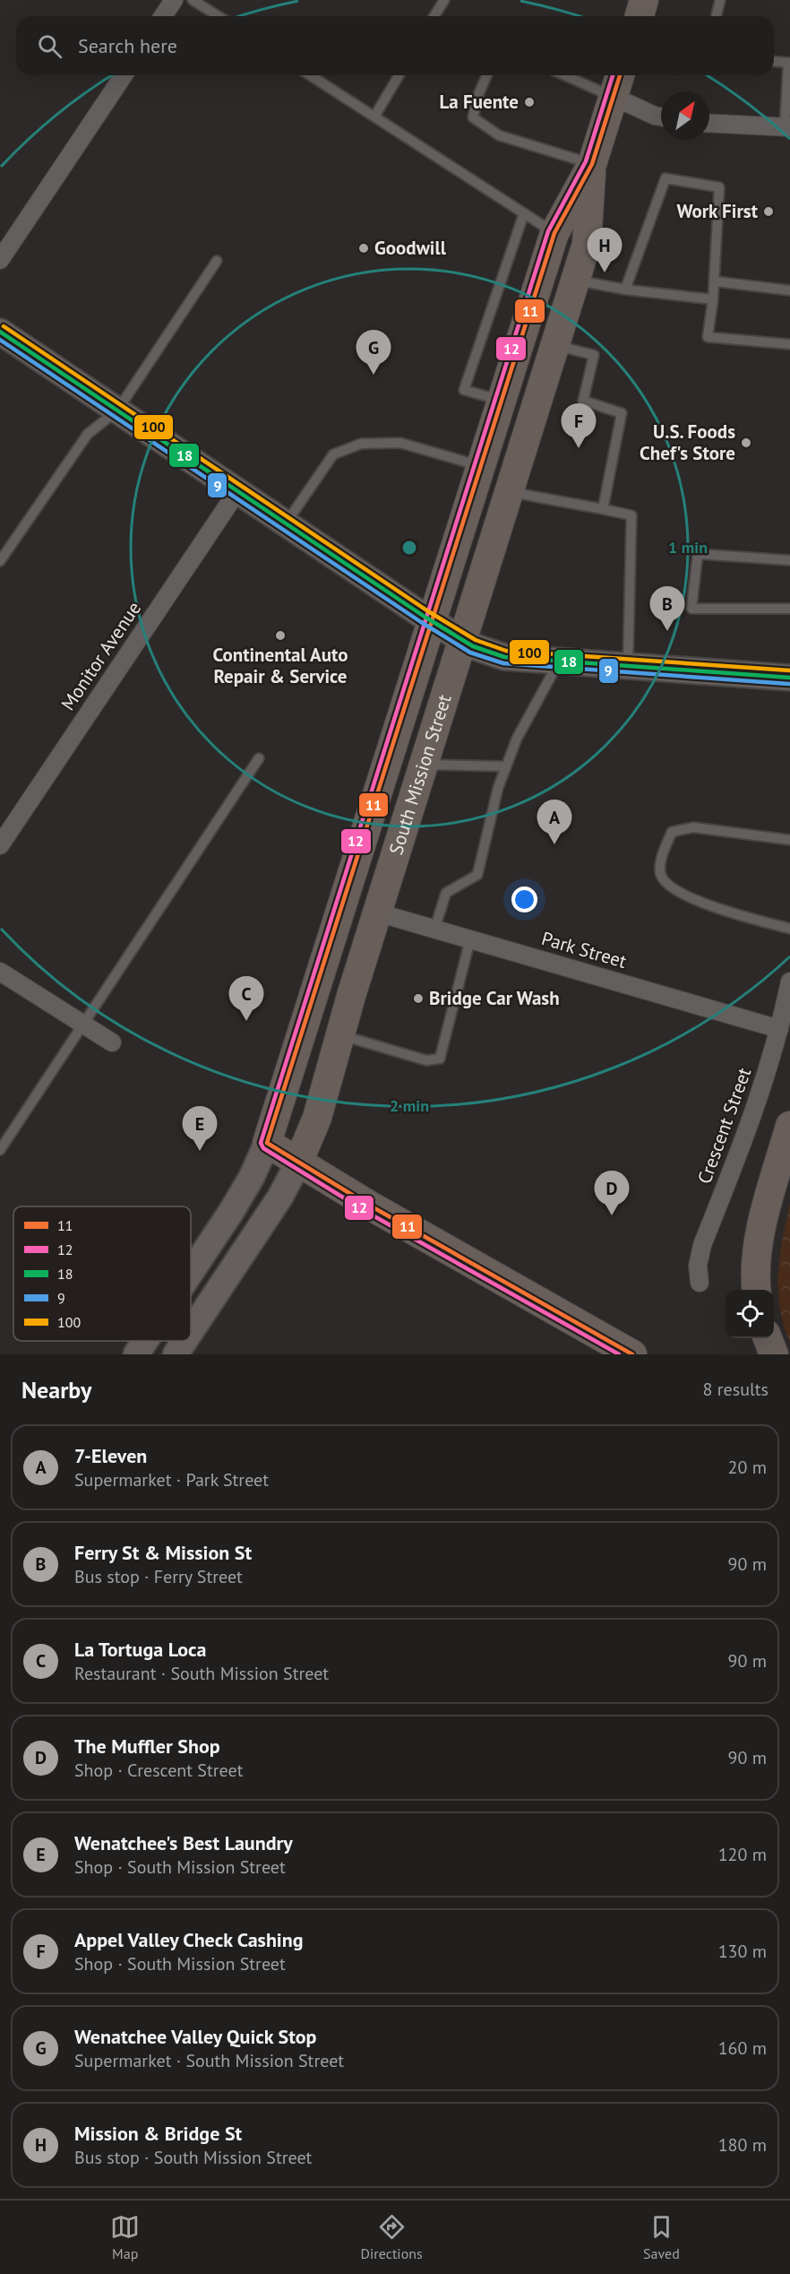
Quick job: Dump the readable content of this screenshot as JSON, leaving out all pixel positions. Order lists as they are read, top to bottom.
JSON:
{
  "streets": {
    "main road": ["South Mission Street"],
    "street": ["Monitor Avenue", "Park Street", "Crescent Street"]
  },
  "crossings": [
    ["South Mission Street", "Park Street"],
    ["Park Street", "Crescent Street"]
  ],
  "places": [
    "La Fuente",
    "Work First",
    "Goodwill",
    "U.S. Foods Chef's Store",
    "Continental Auto Repair & Service",
    "Bridge Car Wash"
  ],
  "lines": [
    "transit line 11",
    "transit line 12",
    "transit line 100",
    "transit line 18",
    "transit line 9"
  ],
  "legend": [
    "11",
    "12",
    "18",
    "9",
    "100"
  ],
  "north": "top right",
  "page": {
    "search": "Search here",
    "pins": [
      "H",
      "G",
      "F",
      "B",
      "A",
      "C",
      "E",
      "D"
    ],
    "heading": ["Nearby", "8 results"],
    "list": [
      {
        "mark": "A",
        "name": "7-Eleven",
        "note": "Supermarket · Park Street",
        "value": "20 m"
      },
      {
        "mark": "B",
        "name": "Ferry St & Mission St",
        "note": "Bus stop · Ferry Street",
        "value": "90 m"
      },
      {
        "mark": "C",
        "name": "La Tortuga Loca",
        "note": "Restaurant · South Mission Street",
        "value": "90 m"
      },
      {
        "mark": "D",
        "name": "The Muffler Shop",
        "note": "Shop · Crescent Street",
        "value": "90 m"
      },
      {
        "mark": "E",
        "name": "Wenatchee's Best Laundry",
        "note": "Shop · South Mission Street",
        "value": "120 m"
      },
      {
        "mark": "F",
        "name": "Appel Valley Check Cashing",
        "note": "Shop · South Mission Street",
        "value": "130 m"
      },
      {
        "mark": "G",
        "name": "Wenatchee Valley Quick Stop",
        "note": "Supermarket · South Mission Street",
        "value": "160 m"
      },
      {
        "mark": "H",
        "name": "Mission & Bridge St",
        "note": "Bus stop · South Mission Street",
        "value": "180 m"
      }
    ],
    "nav": ["Map", "Directions", "Saved"]
  },
  "rings": ["1 min", "2 min"]
}
